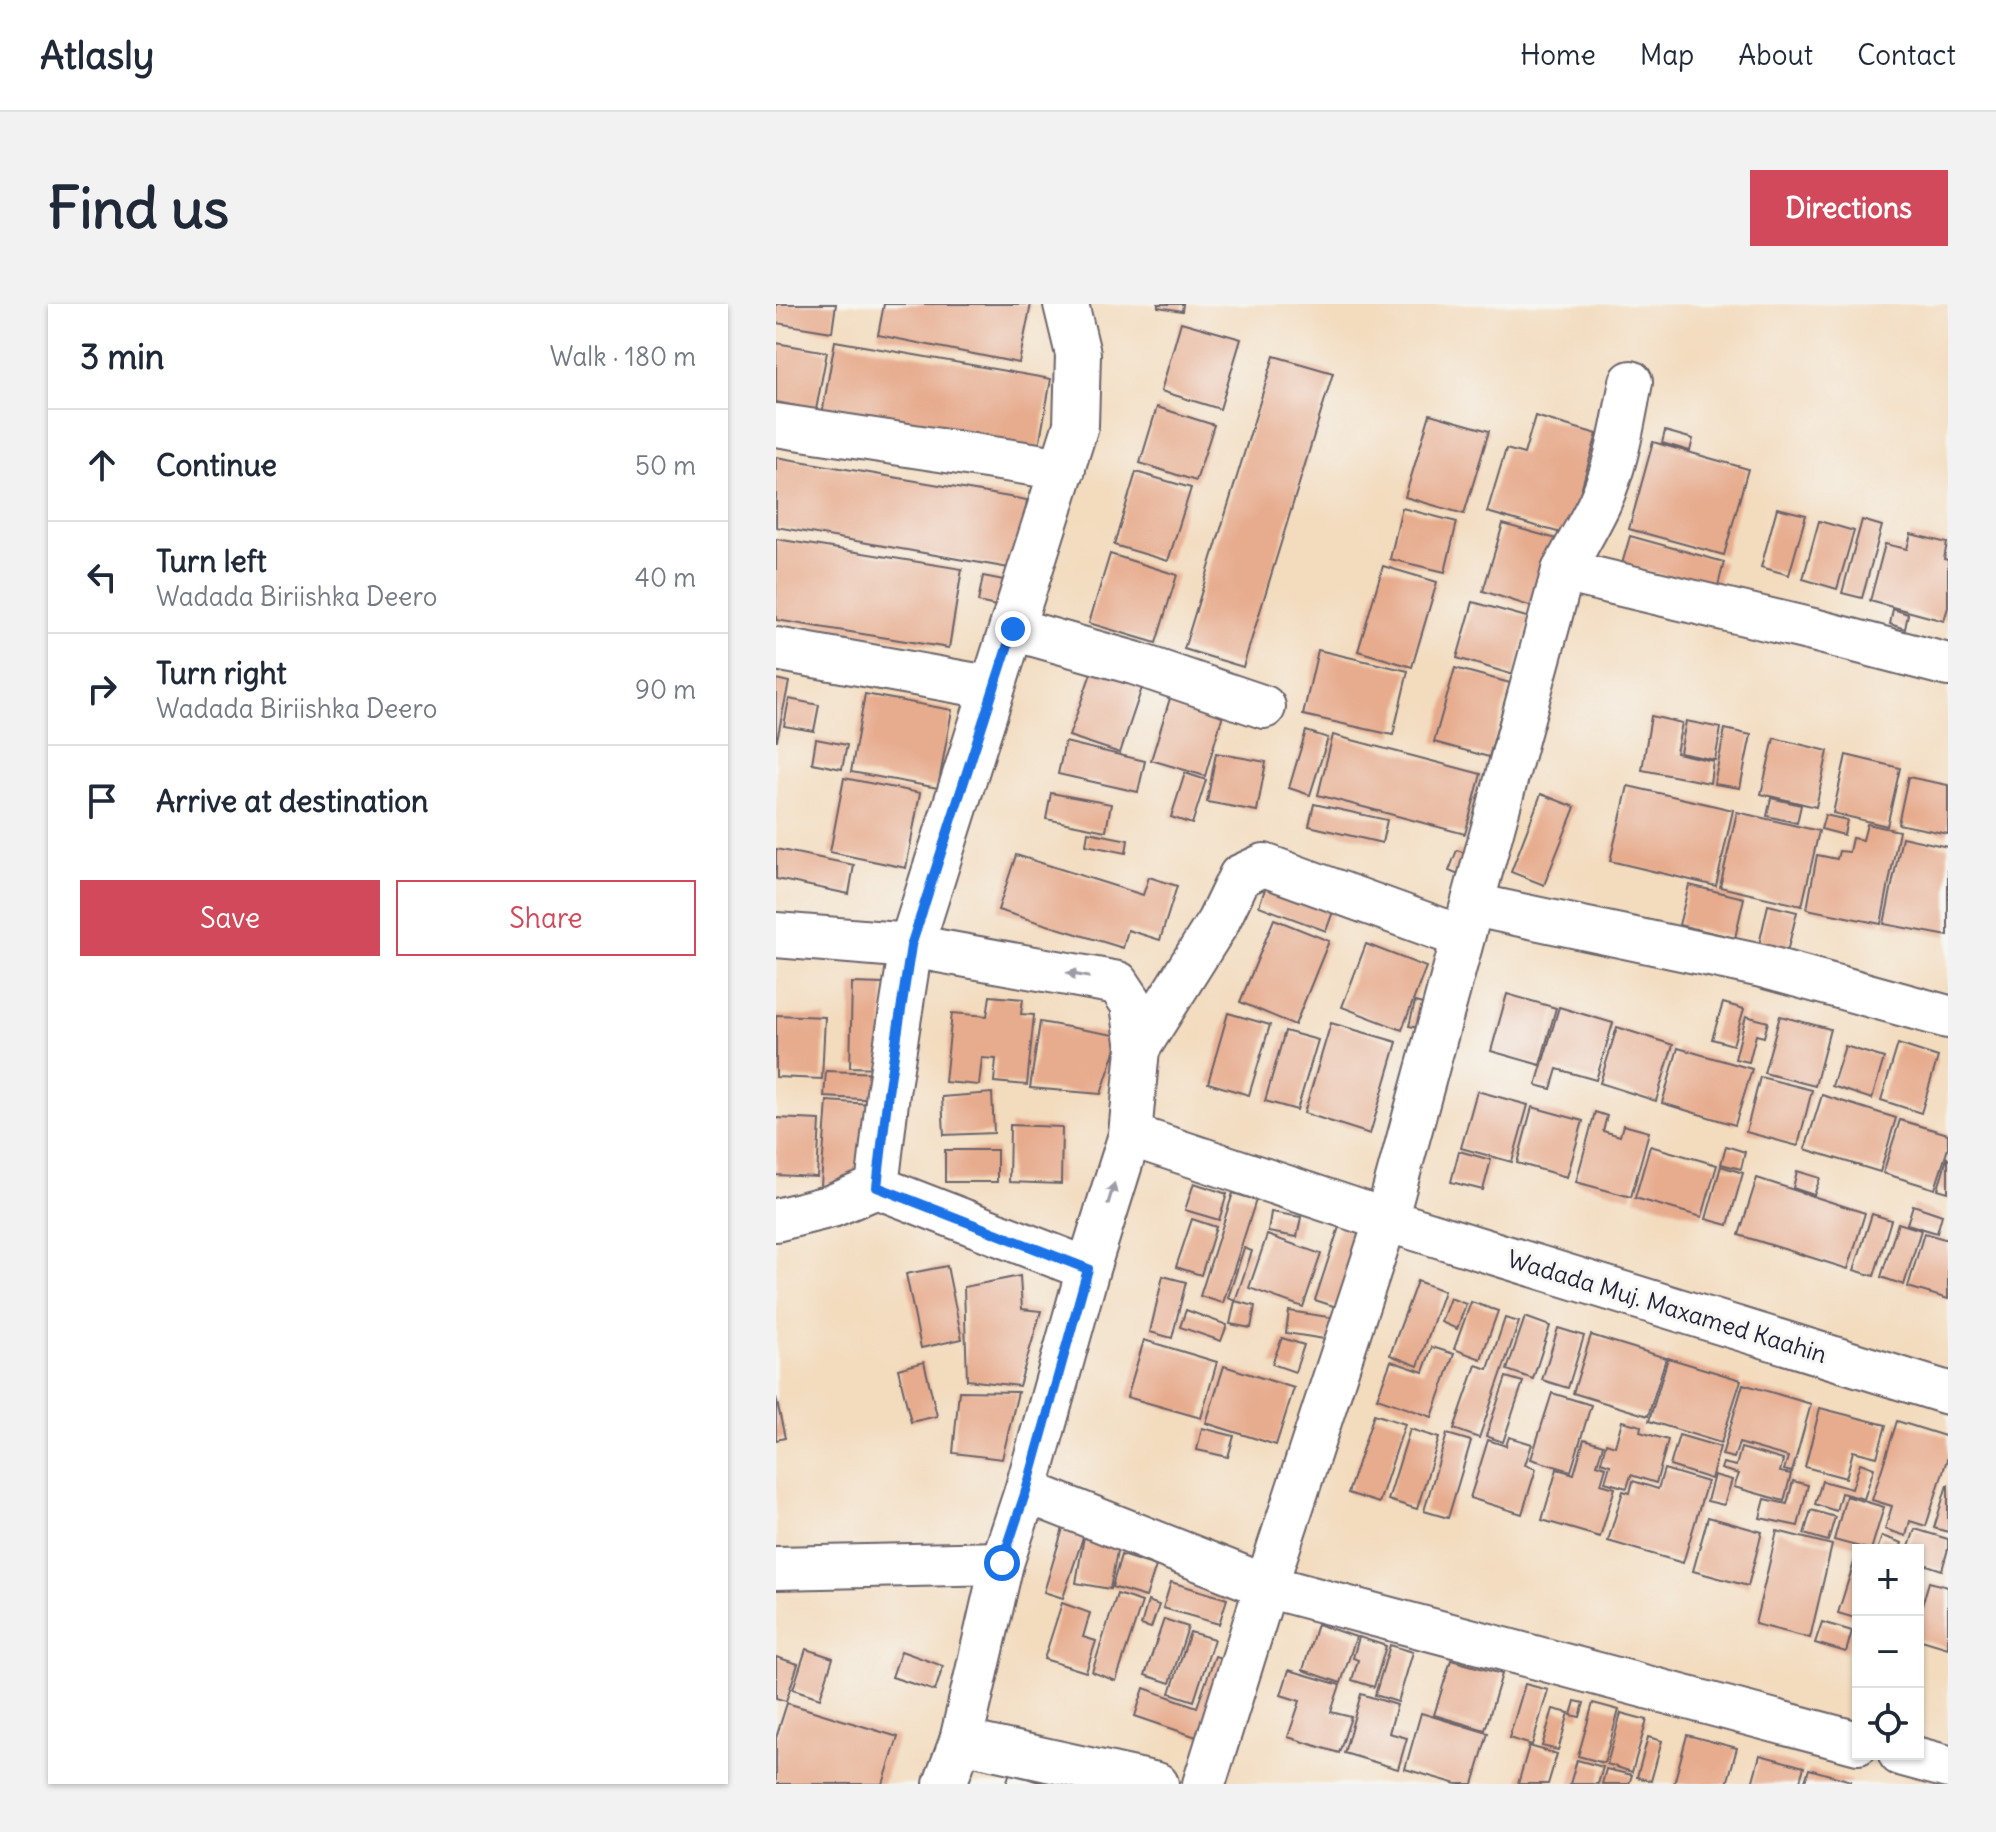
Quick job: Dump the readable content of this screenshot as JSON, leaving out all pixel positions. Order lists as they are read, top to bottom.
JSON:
{
  "streets": {
    "street": ["Wadada Muj. Maxamed Kaahin"]
  },
  "page": {
    "header": "Atlasly",
    "nav": [
      "Home",
      "Map",
      "About",
      "Contact"
    ],
    "buttons": [
      "Directions",
      ["Save", "Share"]
    ],
    "title": "Find us",
    "heading": ["3 min", "Walk · 180 m"],
    "list": [
      ["Continue", "50 m"],
      ["Turn left", "Wadada Biriishka Deero", "40 m"],
      ["Turn right", "Wadada Biriishka Deero", "90 m"],
      "Arrive at destination"
    ],
    "map_buttons": ["+", "−"]
  }
}
